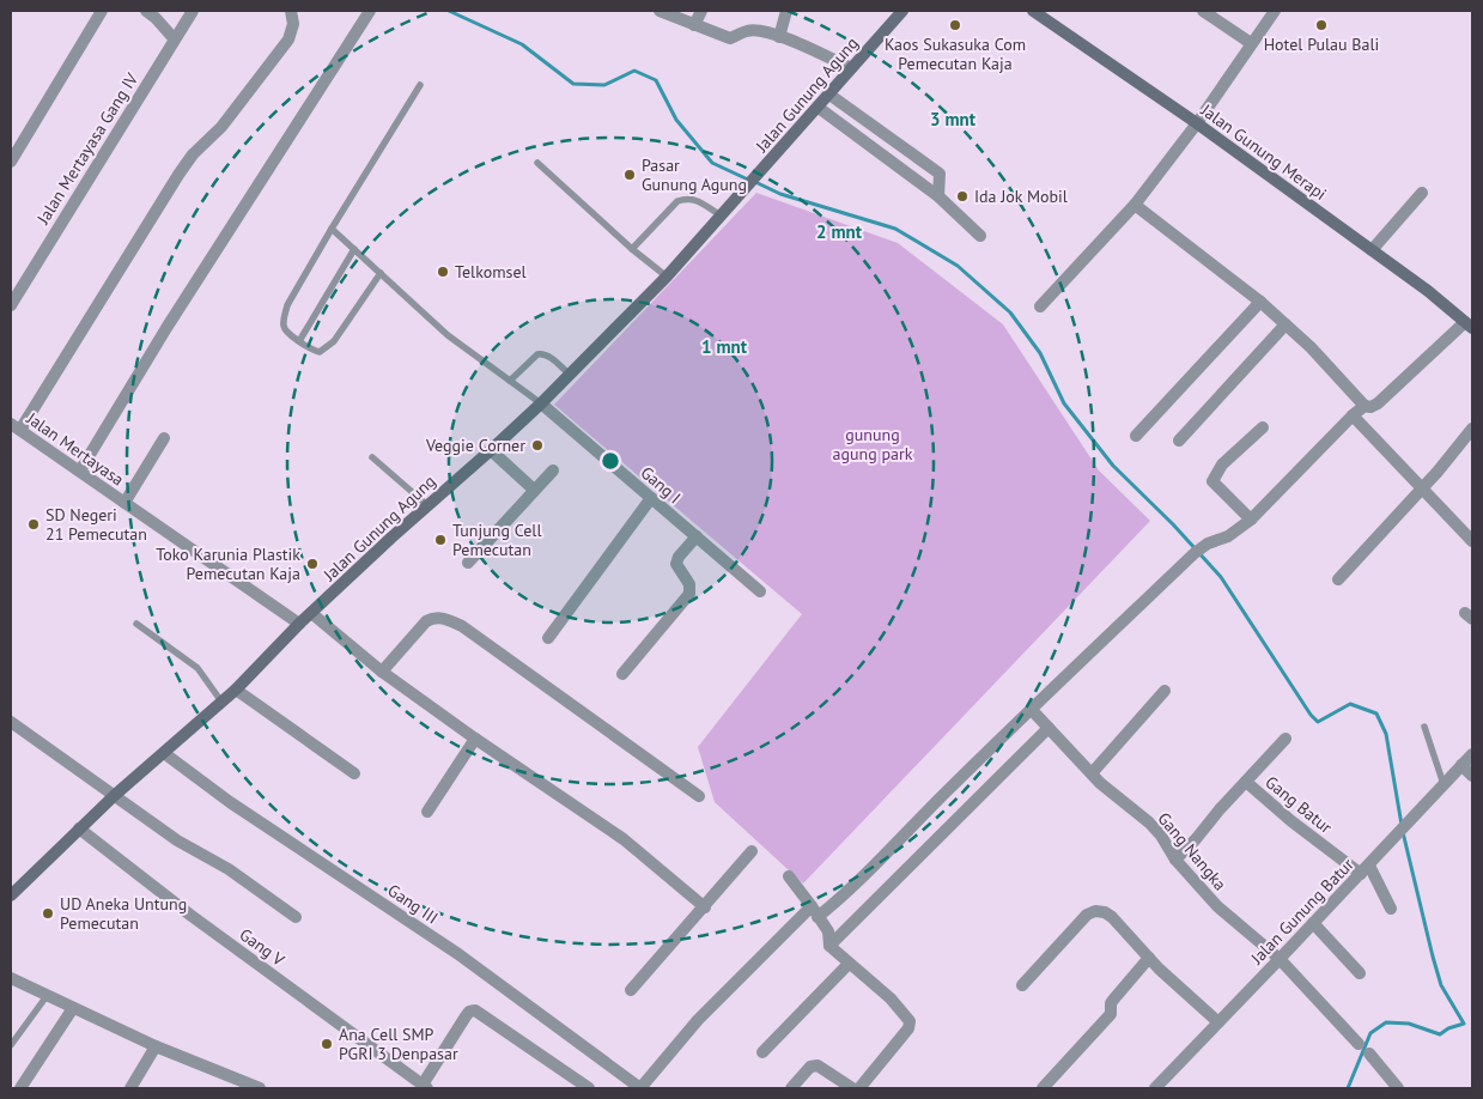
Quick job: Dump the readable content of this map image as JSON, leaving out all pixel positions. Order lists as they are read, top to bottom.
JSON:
{
  "streets": {
    "main road": ["Jalan Gunung Agung", "Jalan Gunung Merapi"],
    "street": [
      "Jalan Mertayasa Gang IV",
      "Jalan Mertayasa",
      "Gang I",
      "Gang Batur",
      "Gang Nangka",
      "Gang III",
      "Jalan Gunung Batur",
      "Gang V"
    ]
  },
  "crossings": [
    ["Jalan Gunung Agung", "Jalan Mertayasa"],
    ["Jalan Gunung Agung", "Gang I"],
    ["Jalan Gunung Agung", "Gang III"],
    ["Jalan Gunung Agung", "Gang V"],
    ["Gang Batur", "Jalan Gunung Batur"],
    ["Gang Nangka", "Jalan Gunung Batur"]
  ],
  "parks": ["gunung agung park"],
  "places": [
    "Kaos Sukasuka Com Pemecutan Kaja",
    "Hotel Pulau Bali",
    "Pasar Gunung Agung",
    "Ida Jok Mobil",
    "Telkomsel",
    "Veggie Corner",
    "SD Negeri 21 Pemecutan",
    "Tunjung Cell Pemecutan",
    "Toko Karunia Plastik Pemecutan Kaja",
    "UD Aneka Untung Pemecutan",
    "Ana Cell SMP PGRI 3 Denpasar"
  ],
  "rings": ["3 mnt", "2 mnt", "1 mnt"]
}
